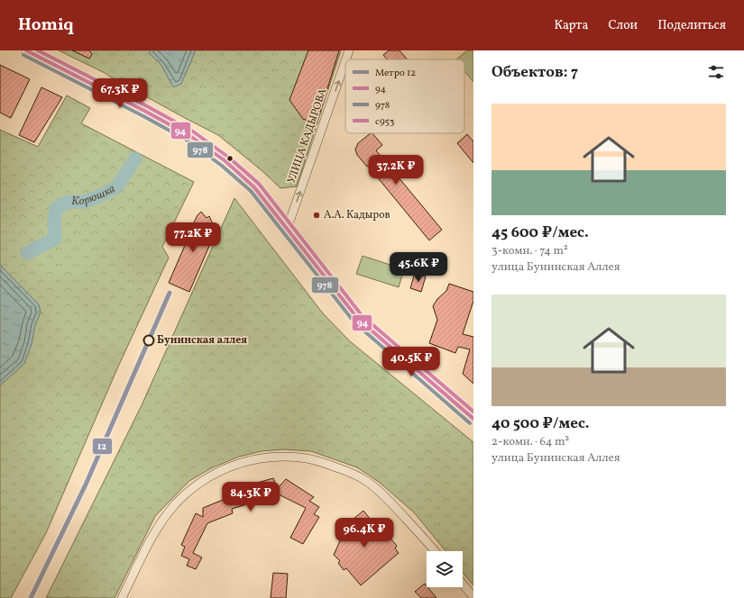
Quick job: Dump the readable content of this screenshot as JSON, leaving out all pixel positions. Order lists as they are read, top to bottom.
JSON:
{
  "streets": {
    "street": ["УЛИЦА КАДЫРОВА"]
  },
  "one_way": ["УЛИЦА КАДЫРОВА"],
  "water": ["Корюшка"],
  "places": ["А.А. Кадыров", "Бунинская аллея"],
  "lines": [
    "transit line 94",
    "transit line с953",
    "transit line 978",
    "metro line 12"
  ],
  "legend": [
    "Метро 12",
    "94",
    "978",
    "с953"
  ],
  "page": {
    "header": "Homiq",
    "nav": ["Карта", "Слои", "Поделиться"],
    "heading": "Объектов: 7",
    "price": [
      "67.3K ₽",
      "37.2K ₽",
      "77.2K ₽",
      "45.6K ₽",
      "40.5K ₽",
      "84.3K ₽",
      "96.4K ₽"
    ],
    "list": [
      {
        "name": "45 600 ₽/мес.",
        "note": "3-комн. · 74 m² · улица Бунинская Аллея"
      },
      {
        "name": "40 500 ₽/мес.",
        "note": "2-комн. · 64 m² · улица Бунинская Аллея"
      }
    ]
  }
}
